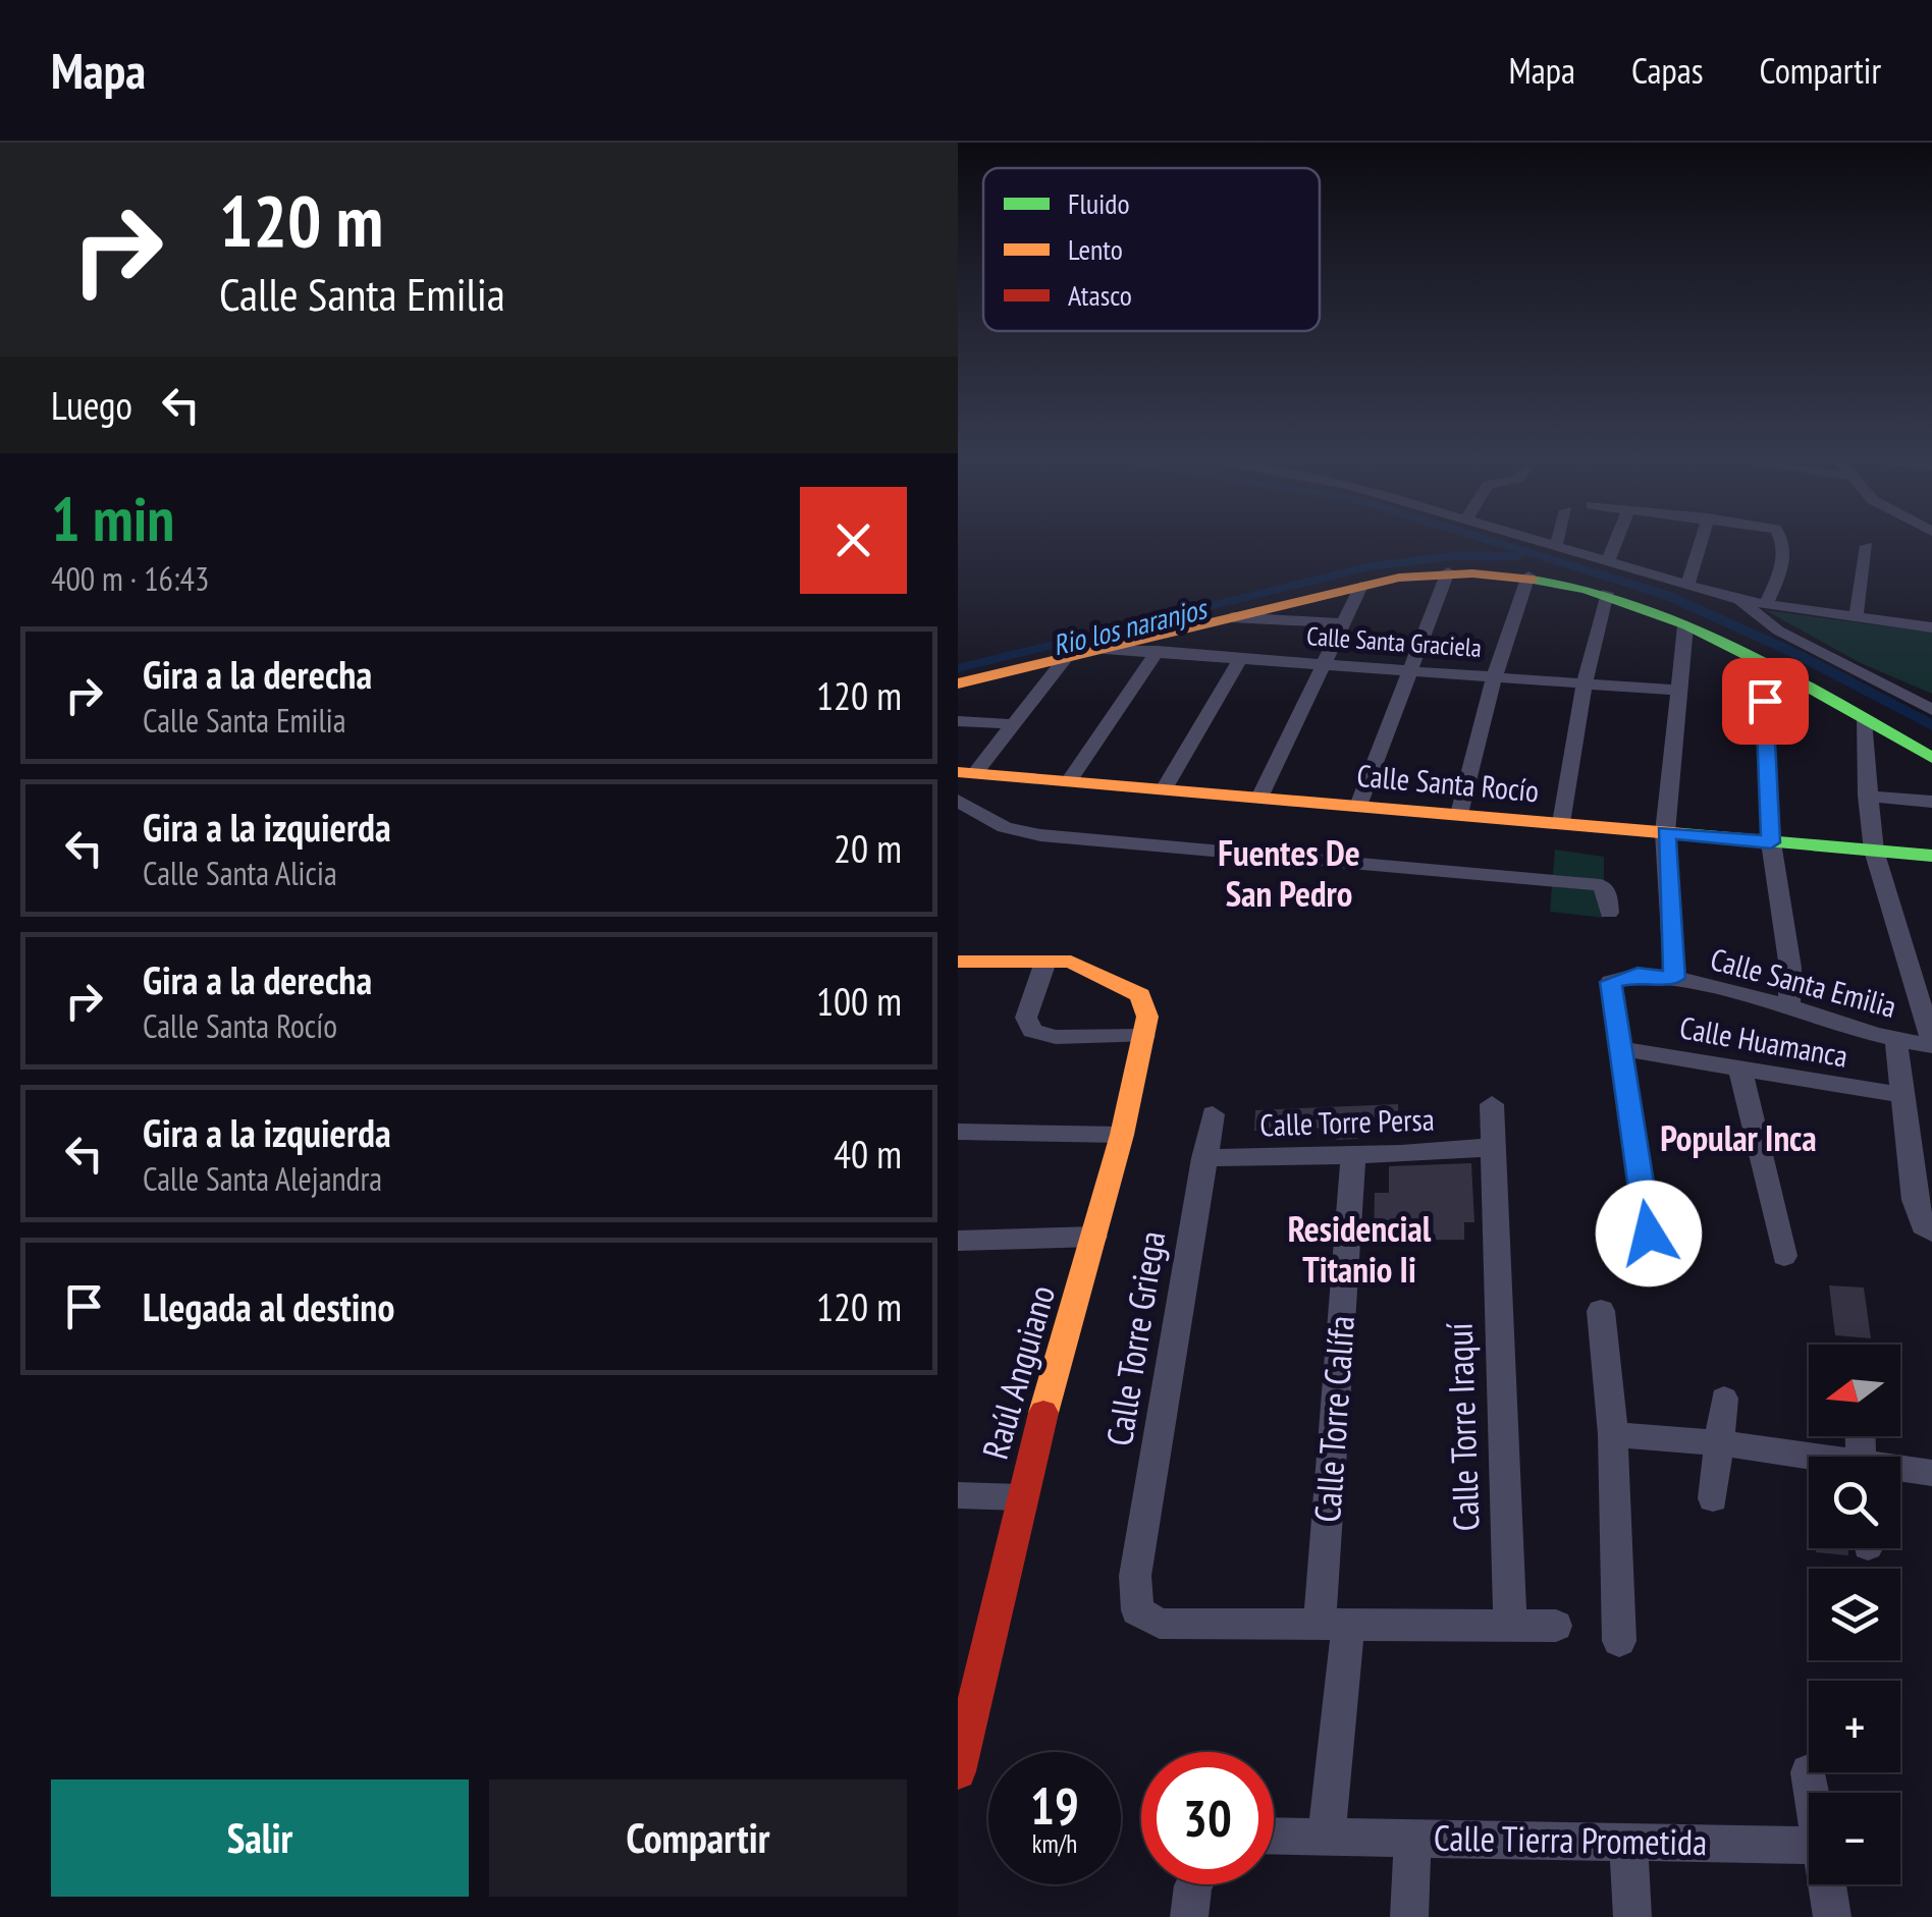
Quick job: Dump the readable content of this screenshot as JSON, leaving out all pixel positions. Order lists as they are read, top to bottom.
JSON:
{
  "streets": {
    "street": [
      "Calle Santa Graciela",
      "Calle Santa Rocío",
      "Calle Santa Emilia",
      "Calle Huamanca",
      "Calle Torre Persa",
      "Calle Torre Griega",
      "Raúl Anguiano",
      "Calle Torre Calífa",
      "Calle Torre Iraquí",
      "Calle Tierra Prometida"
    ]
  },
  "crossings": [
    ["Calle Santa Emilia", "Calle Huamanca"],
    ["Calle Torre Persa", "Calle Torre Griega"],
    ["Calle Torre Persa", "Calle Torre Calífa"],
    ["Calle Torre Persa", "Calle Torre Iraquí"],
    ["Calle Torre Griega", "Calle Torre Calífa"],
    ["Calle Torre Calífa", "Calle Tierra Prometida"]
  ],
  "districts": ["Fuentes De San Pedro", "Popular Inca", "Residencial Titanio Ii"],
  "water": ["Rio los naranjos"],
  "legend": ["Fluido", "Lento", "Atasco"],
  "north": "left",
  "page": {
    "header": "Mapa",
    "nav": ["Mapa", "Capas", "Compartir"],
    "turn": ["120 m", "Calle Santa Emilia"],
    "then": "Luego",
    "heading": ["1 min", "400 m · 16:43"],
    "list": [
      {
        "name": "Gira a la derecha",
        "note": "Calle Santa Emilia",
        "value": "120 m"
      },
      {
        "name": "Gira a la izquierda",
        "note": "Calle Santa Alicia",
        "value": "20 m"
      },
      {
        "name": "Gira a la derecha",
        "note": "Calle Santa Rocío",
        "value": "100 m"
      },
      {
        "name": "Gira a la izquierda",
        "note": "Calle Santa Alejandra",
        "value": "40 m"
      },
      {
        "name": "Llegada al destino",
        "value": "120 m"
      }
    ],
    "map_buttons": ["+", "−"],
    "speed": "19 km/h",
    "limit": "30",
    "buttons": ["Salir", "Compartir"]
  }
}
